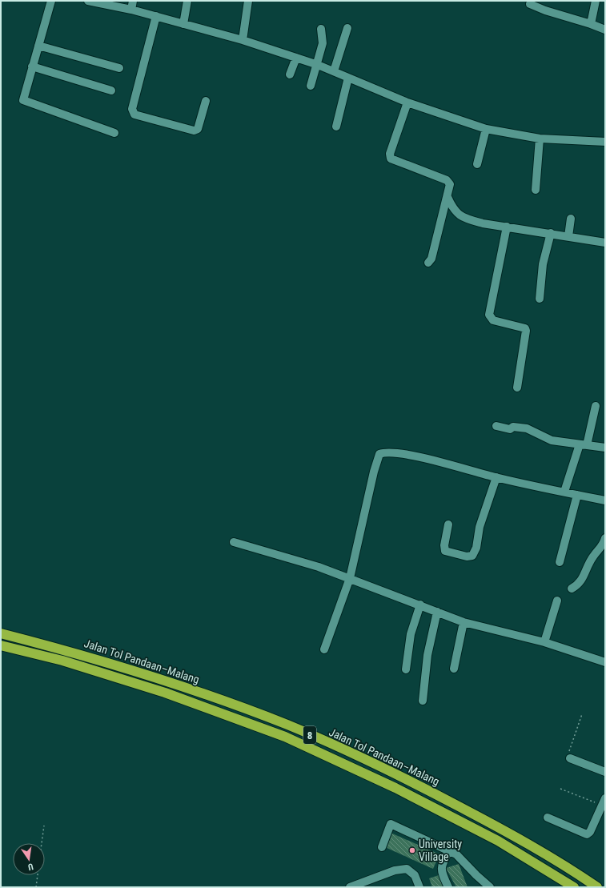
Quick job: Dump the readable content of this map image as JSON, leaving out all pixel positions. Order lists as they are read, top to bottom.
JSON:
{
  "streets": {
    "highway": ["Jalan Tol Pandaan–Malang", "8"]
  },
  "places": ["University Village"],
  "north": "bottom"
}
